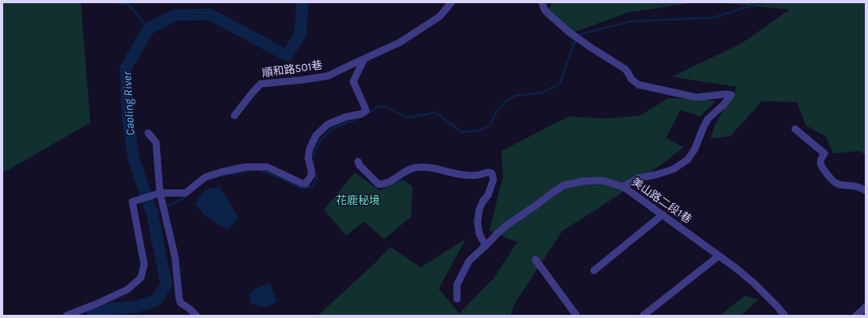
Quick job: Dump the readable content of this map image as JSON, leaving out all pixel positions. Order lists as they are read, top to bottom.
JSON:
{
  "streets": {
    "street": ["順和路501巷", "美山路二段1巷"]
  },
  "water": ["Caoling River"],
  "parks": ["花鹿秘境"]
}
